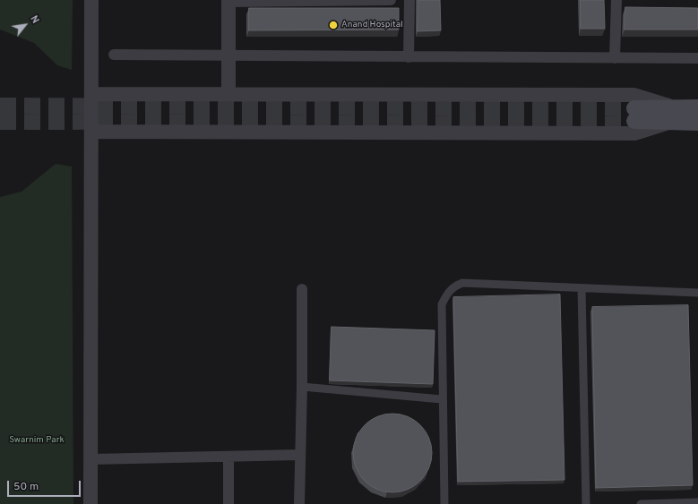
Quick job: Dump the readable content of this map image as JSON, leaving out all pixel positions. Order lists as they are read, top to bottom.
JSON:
{
  "parks": ["Swarnim Park"],
  "places": ["Anand Hospital"],
  "scale_bar": "50 m",
  "north": "top right"
}
